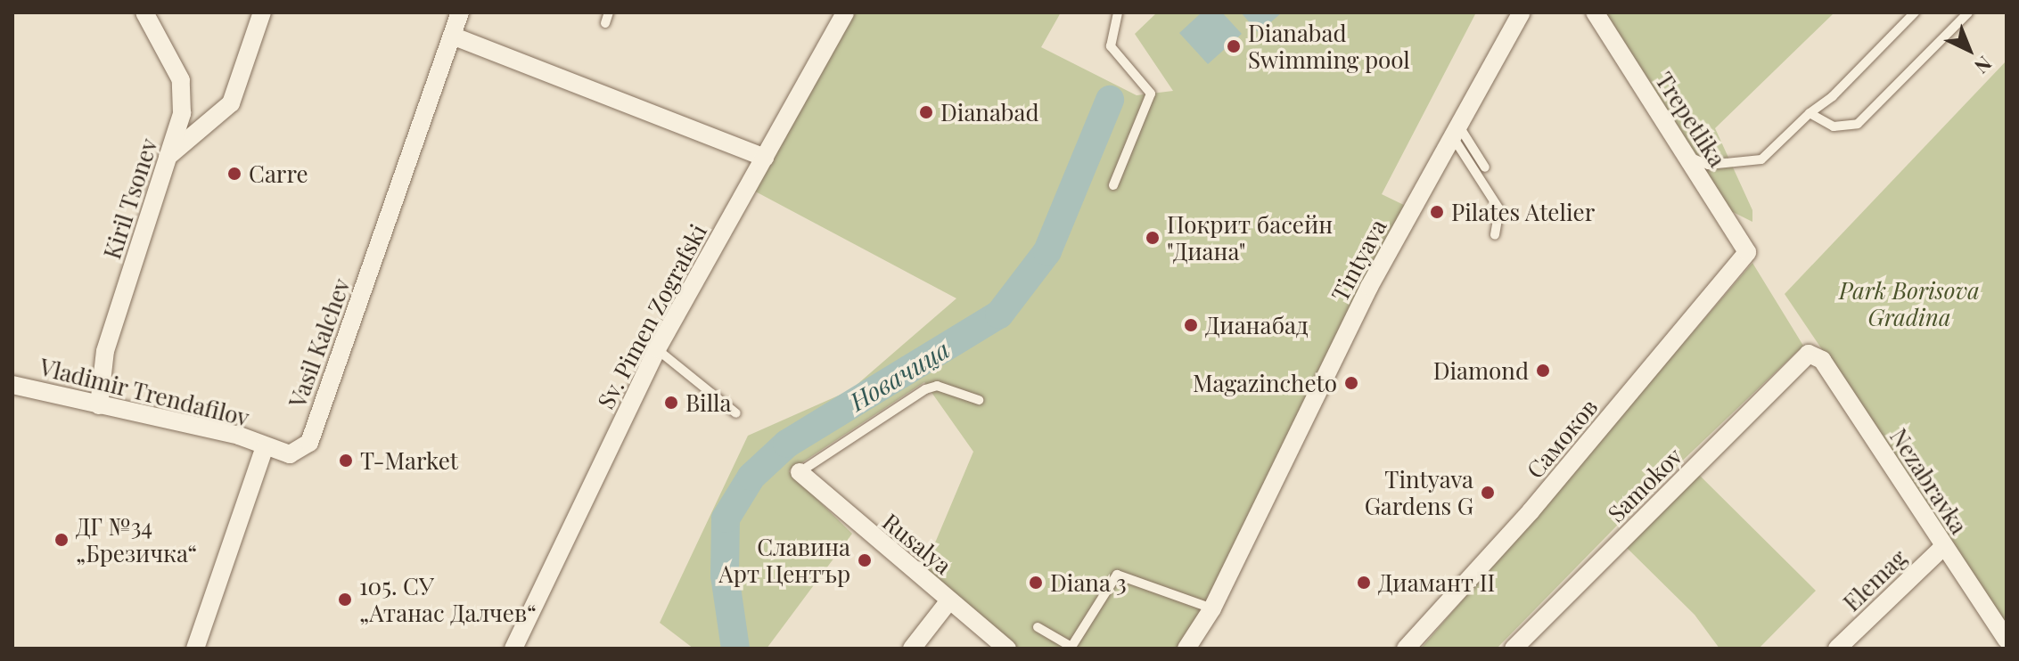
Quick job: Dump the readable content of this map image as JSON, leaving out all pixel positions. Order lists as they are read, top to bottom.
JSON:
{
  "streets": {
    "street": [
      "Trepetlika",
      "Kiril Tsonev",
      "Tintyava",
      "Sv. Pimen Zografski",
      "Vasil Kalchev",
      "Vladimir Trendafilov",
      "Самоков",
      "Nezabravka",
      "Samokov",
      "Rusalya",
      "Elemag"
    ]
  },
  "crossings": [
    ["Trepetlika", "Самоков"],
    ["Kiril Tsonev", "Vladimir Trendafilov"],
    ["Vasil Kalchev", "Vladimir Trendafilov"],
    ["Nezabravka", "Samokov"],
    ["Nezabravka", "Elemag"]
  ],
  "water": ["Новачица"],
  "parks": ["Park Borisova Gradina"],
  "places": [
    "Dianabad Swimming pool",
    "Dianabad",
    "Carre",
    "Pilates Atelier",
    "Покрит басейн \"Диана\"",
    "Дианабад",
    "Diamond",
    "Magazincheto",
    "Billa",
    "T-Market",
    "Tintyava Gardens G",
    "ДГ №34 „Брезичка“",
    "Славина Арт Център",
    "Diana 3",
    "Диамант II",
    "105. СУ „Атанас Далчев“"
  ],
  "north": "bottom right"
}
